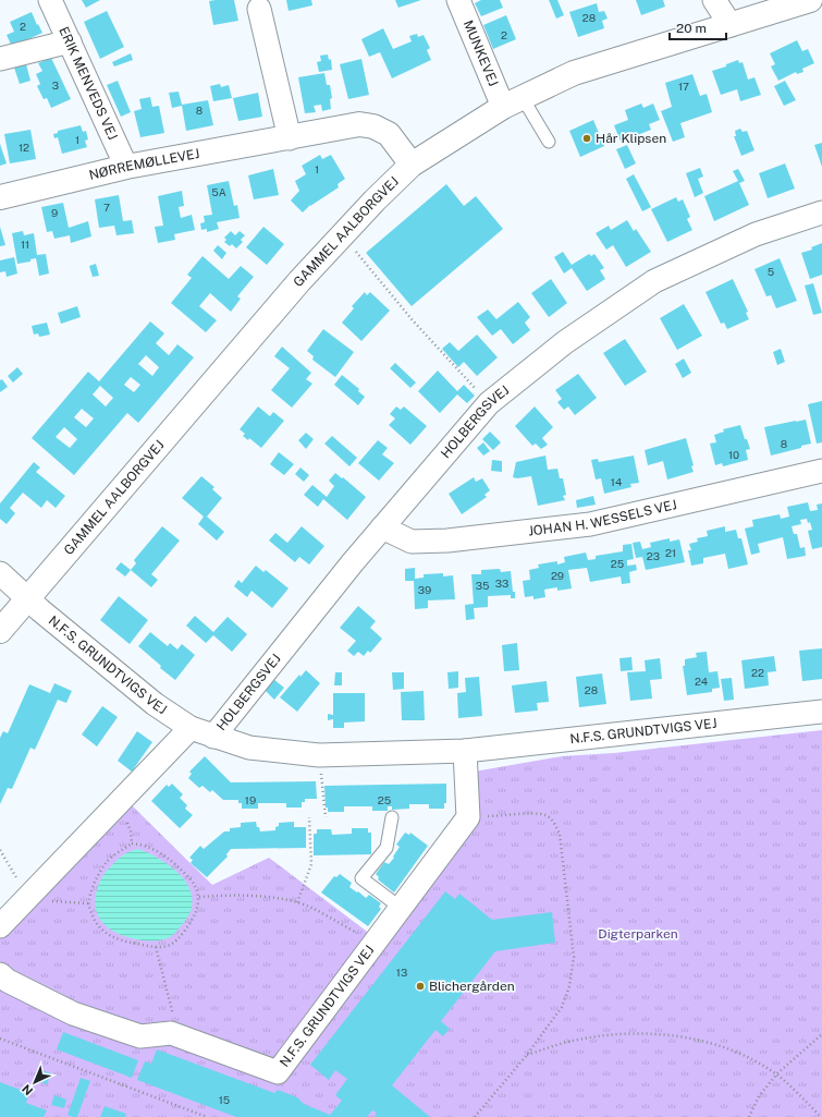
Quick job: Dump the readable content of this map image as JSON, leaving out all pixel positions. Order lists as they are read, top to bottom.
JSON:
{
  "streets": {
    "street": [
      "MUNKEVEJ",
      "ERIK MENVEDS VEJ",
      "NØRREMØLLEVEJ",
      "GAMMEL AALBORGVEJ",
      "HOLBERGSVEJ",
      "JOHAN H. WESSELS VEJ",
      "N.F.S. GRUNDTVIGS VEJ"
    ]
  },
  "crossings": [
    ["MUNKEVEJ", "GAMMEL AALBORGVEJ"],
    ["ERIK MENVEDS VEJ", "NØRREMØLLEVEJ"],
    ["NØRREMØLLEVEJ", "GAMMEL AALBORGVEJ"],
    ["GAMMEL AALBORGVEJ", "N.F.S. GRUNDTVIGS VEJ"],
    ["HOLBERGSVEJ", "JOHAN H. WESSELS VEJ"],
    ["HOLBERGSVEJ", "N.F.S. GRUNDTVIGS VEJ"]
  ],
  "parks": ["Digterparken"],
  "places": ["Hår Klipsen", "Blichergården"],
  "house_numbers": [
    "28",
    "2",
    "2",
    "3",
    "17",
    "8",
    "1",
    "12",
    "1",
    "5A",
    "7",
    "9",
    "11",
    "5",
    "8",
    "10",
    "14",
    "21",
    "23",
    "25",
    "29",
    "33",
    "35",
    "39",
    "22",
    "24",
    "28",
    "19",
    "25",
    "13",
    "15"
  ],
  "scale_bar": "20 m",
  "north": "bottom left"
}
